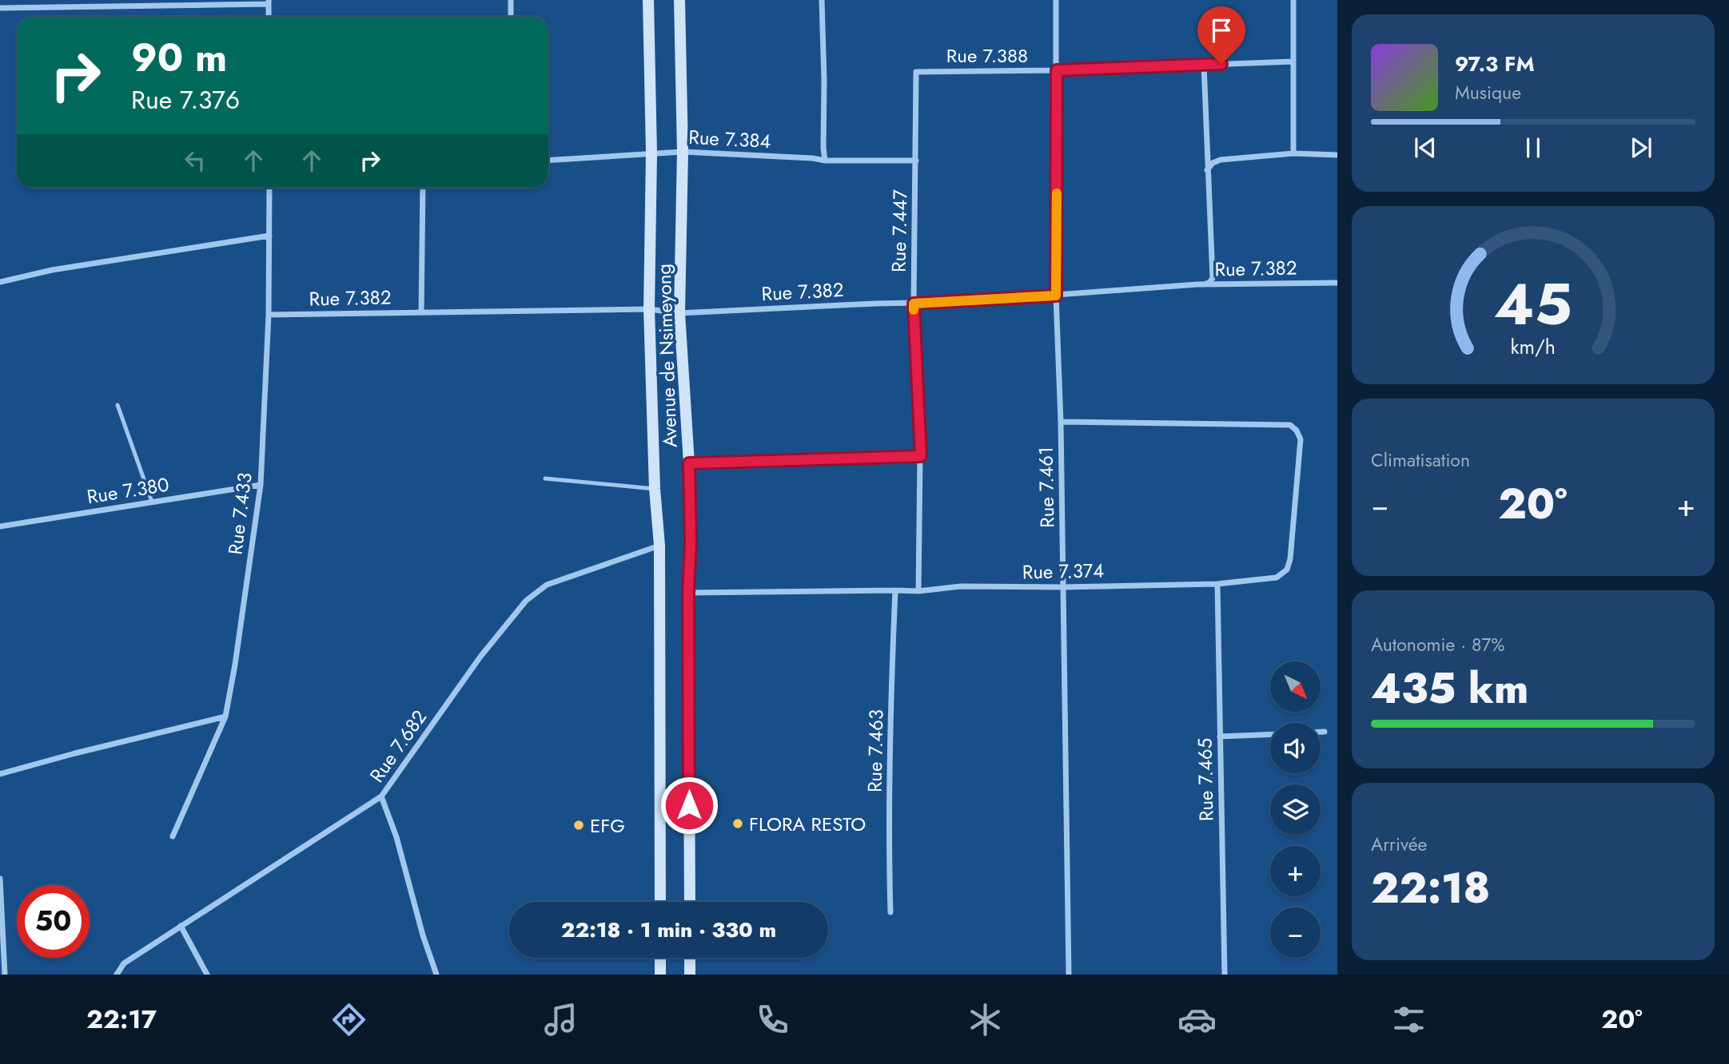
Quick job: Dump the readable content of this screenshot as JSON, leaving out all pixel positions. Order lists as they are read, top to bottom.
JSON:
{
  "streets": {
    "main road": ["Avenue de Nsimeyong"],
    "street": [
      "Rue 7.388",
      "Rue 7.384",
      "Rue 7.447",
      "Rue 7.382",
      "Rue 7.461",
      "Rue 7.380",
      "Rue 7.433",
      "Rue 7.374",
      "Rue 7.682",
      "Rue 7.463",
      "Rue 7.465"
    ]
  },
  "crossings": [
    ["Rue 7.388", "Rue 7.447"],
    ["Rue 7.388", "Rue 7.461"],
    ["Rue 7.384", "Rue 7.447"],
    ["Rue 7.384", "Avenue de Nsimeyong"],
    ["Rue 7.447", "Rue 7.382"],
    ["Rue 7.447", "Rue 7.374"],
    ["Rue 7.382", "Avenue de Nsimeyong"],
    ["Rue 7.382", "Rue 7.461"],
    ["Rue 7.382", "Rue 7.433"],
    ["Avenue de Nsimeyong", "Rue 7.374"],
    ["Avenue de Nsimeyong", "Rue 7.682"],
    ["Rue 7.461", "Rue 7.374"],
    ["Rue 7.380", "Rue 7.433"],
    ["Rue 7.374", "Rue 7.463"],
    ["Rue 7.374", "Rue 7.465"]
  ],
  "places": ["FLORA RESTO", "EFG"],
  "north": "bottom right",
  "page": {
    "turn": ["90 m", "Rue 7.376"],
    "song": ["97.3 FM", "Musique"],
    "tile": [
      "Climatisation",
      ["Autonomie · 87%", "435 km"],
      ["Arrivée", "22:18"]
    ],
    "heat": ["−", "20°", "+"],
    "map_buttons": ["+", "−"],
    "limit": "50",
    "trip": "22:18 · 1 min · 330 m",
    "tabs": ["22:17", "20°"],
    "gauge": ["45", "km/h"]
  }
}
